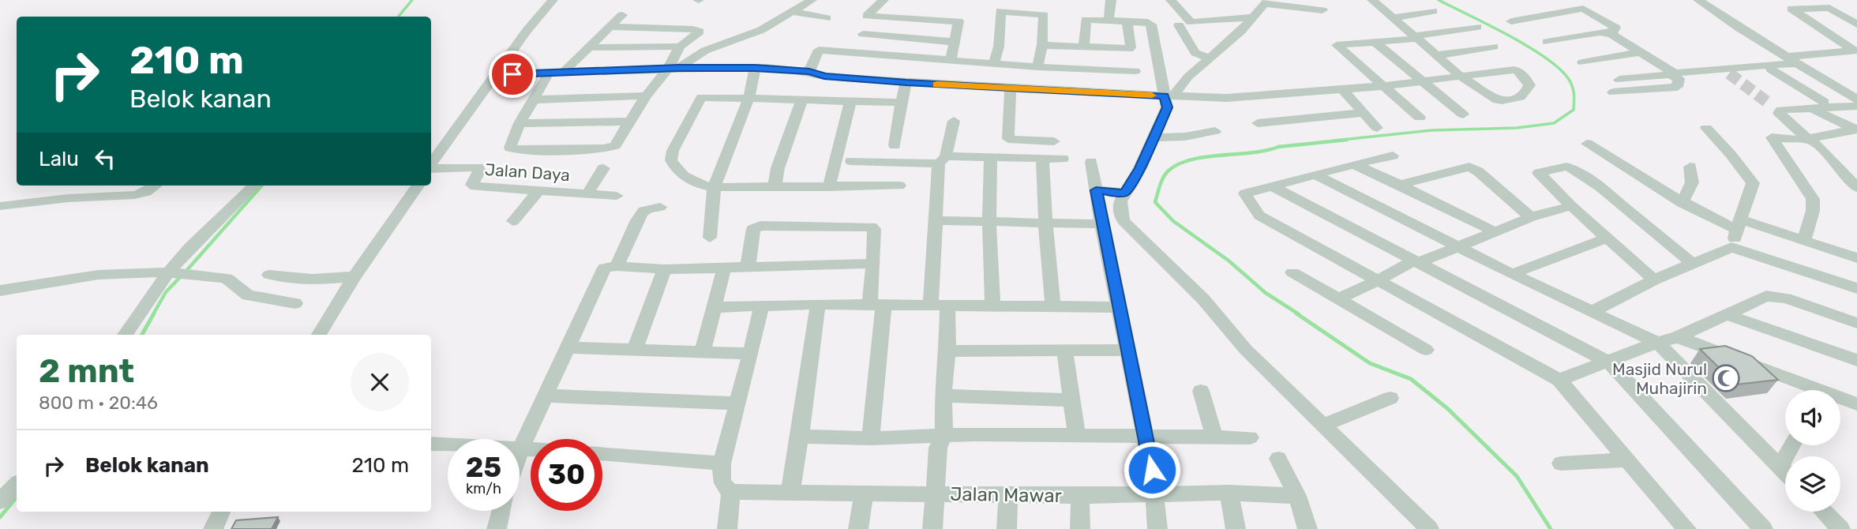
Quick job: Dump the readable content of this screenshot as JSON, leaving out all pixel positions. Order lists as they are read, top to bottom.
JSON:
{
  "streets": {
    "street": ["Jalan Daya", "Jalan Mawar"]
  },
  "places": {
    "mosque": ["Masjid Nurul Muhajirin"]
  },
  "page": {
    "turn": ["210 m", "Belok kanan"],
    "then": "Lalu",
    "heading": ["2 mnt", "800 m · 20:46"],
    "list": [
      {
        "name": "Belok kanan",
        "value": "210 m"
      }
    ],
    "speed": "25 km/h",
    "limit": "30"
  }
}
